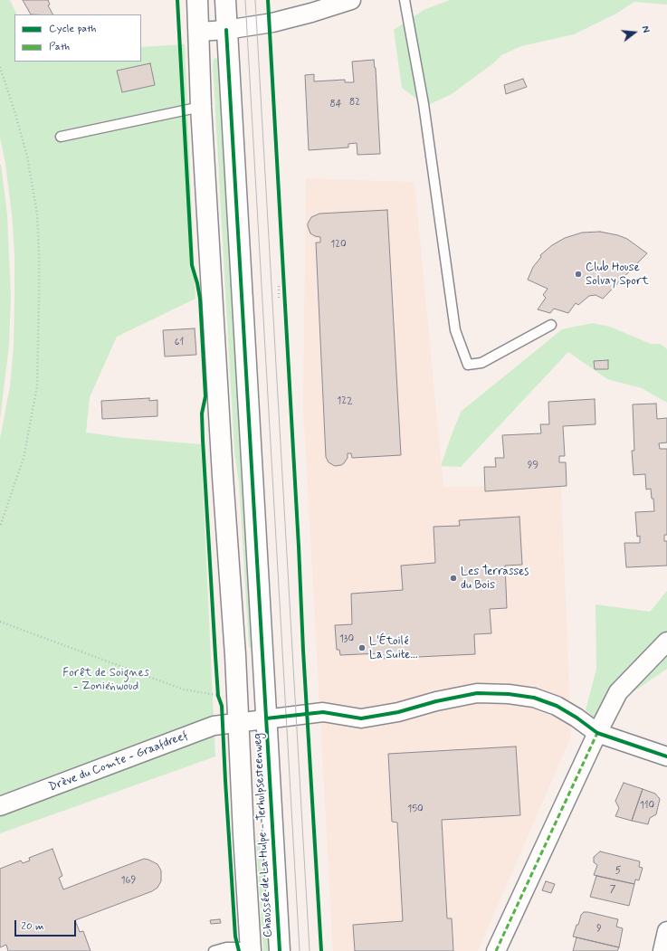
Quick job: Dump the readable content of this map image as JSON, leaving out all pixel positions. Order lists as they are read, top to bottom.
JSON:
{
  "streets": {
    "main road": ["Chaussée de La Hulpe - Terhulpsesteenweg"],
    "street": ["Drève du Comte - Graafdreef"]
  },
  "crossings": [
    ["Drève du Comte - Graafdreef", "Chaussée de La Hulpe - Terhulpsesteenweg"]
  ],
  "parks": ["Forêt de Soignes - Zoniënwoud"],
  "places": ["Club House Solvay Sport", "Les Terrasses du Bois", "L'Étoilé La Suite..."],
  "house_numbers": [
    "82",
    "84",
    "120",
    "61",
    "122",
    "99",
    "130",
    "110",
    "150",
    "5",
    "169",
    "7",
    "9"
  ],
  "legend": ["Cycle path", "Path"],
  "scale_bar": "20 m",
  "north": "right"
}
